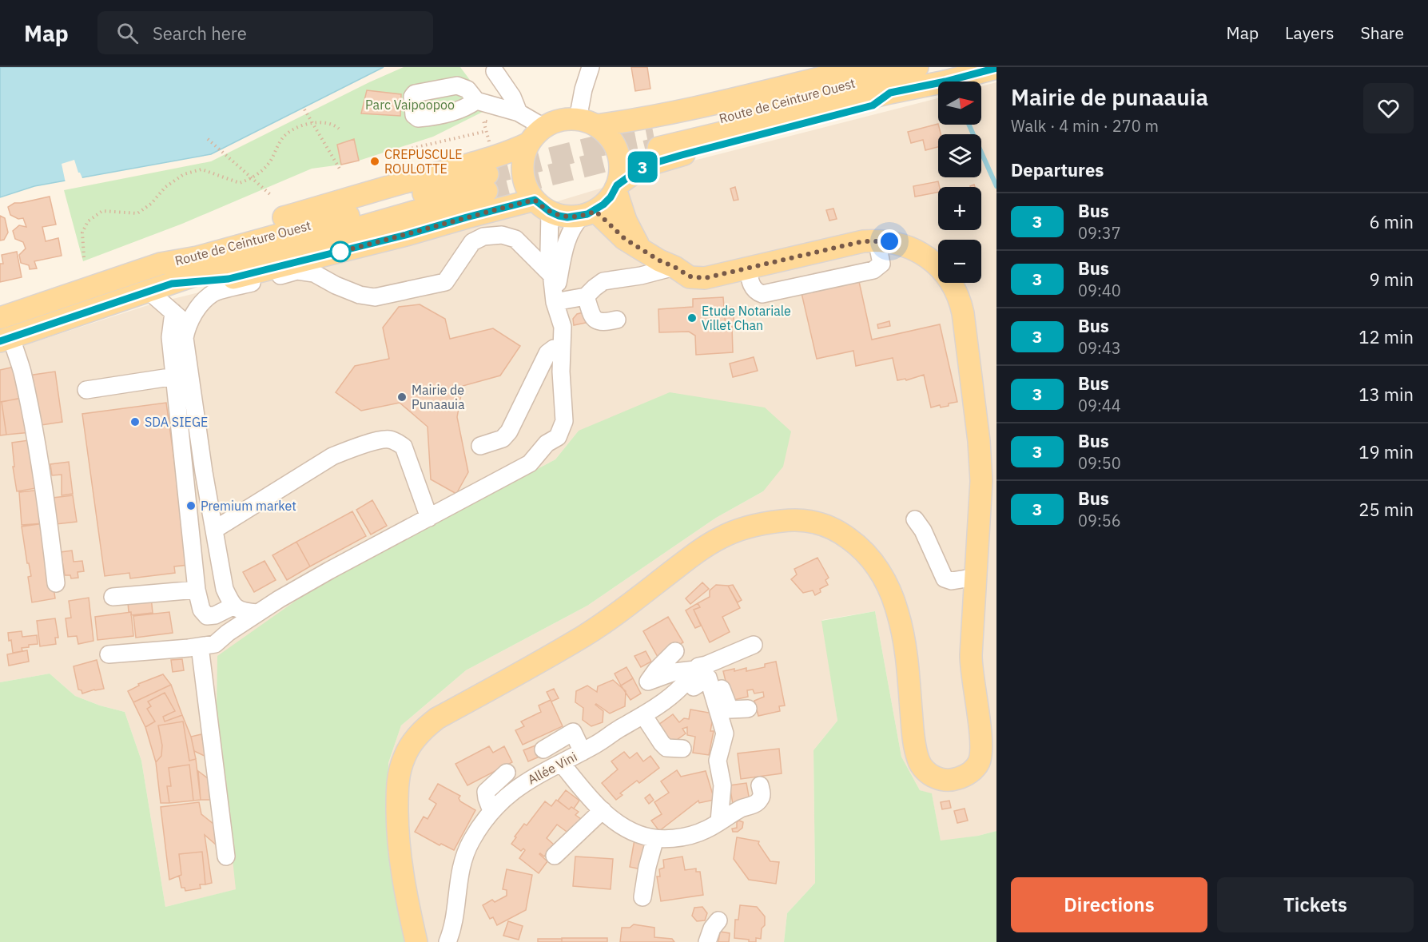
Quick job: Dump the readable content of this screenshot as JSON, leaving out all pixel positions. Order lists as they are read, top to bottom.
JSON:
{
  "streets": {
    "main road": ["Route de Ceinture Ouest"],
    "street": ["Allée Vini"]
  },
  "parks": ["Parc Vaipoopoo"],
  "places": [
    "CREPUSCULE ROULOTTE",
    "Etude Notariale Villet Chan",
    "Mairie de Punaauia",
    "SDA SIEGE",
    "Premium market"
  ],
  "lines": ["bus line 3"],
  "north": "right",
  "page": {
    "header": "Map",
    "search": "Search here",
    "nav": ["Map", "Layers", "Share"],
    "on_map": "3",
    "heading": [
      ["Mairie de punaauia", "Walk · 4 min · 270 m"],
      "Departures"
    ],
    "map_buttons": ["+", "−"],
    "list": [
      {
        "mark": "3",
        "name": "Bus",
        "note": "09:37",
        "value": "6 min"
      },
      {
        "mark": "3",
        "name": "Bus",
        "note": "09:40",
        "value": "9 min"
      },
      {
        "mark": "3",
        "name": "Bus",
        "note": "09:43",
        "value": "12 min"
      },
      {
        "mark": "3",
        "name": "Bus",
        "note": "09:44",
        "value": "13 min"
      },
      {
        "mark": "3",
        "name": "Bus",
        "note": "09:50",
        "value": "19 min"
      },
      {
        "mark": "3",
        "name": "Bus",
        "note": "09:56",
        "value": "25 min"
      }
    ],
    "buttons": ["Directions", "Tickets"]
  }
}
